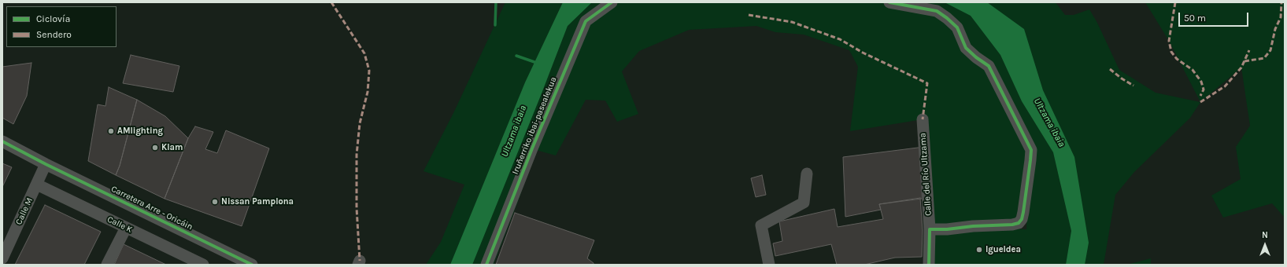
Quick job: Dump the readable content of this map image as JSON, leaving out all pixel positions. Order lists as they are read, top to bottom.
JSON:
{
  "streets": {
    "street": [
      "Iruñerriko ibai-pasealekua",
      "Calle del Río Ultzama",
      "Carretera Arre - Oricáin",
      "Calle M",
      "Calle K"
    ]
  },
  "crossings": [
    ["Carretera Arre - Oricáin", "Calle M"],
    ["Calle M", "Calle K"]
  ],
  "water": ["Ultzama ibaia"],
  "places": [
    "AMlighting",
    "Klam",
    "Nissan Pamplona",
    "Igueldea"
  ],
  "legend": ["Ciclovía", "Sendero"],
  "scale_bar": "50 m",
  "north": "top"
}
